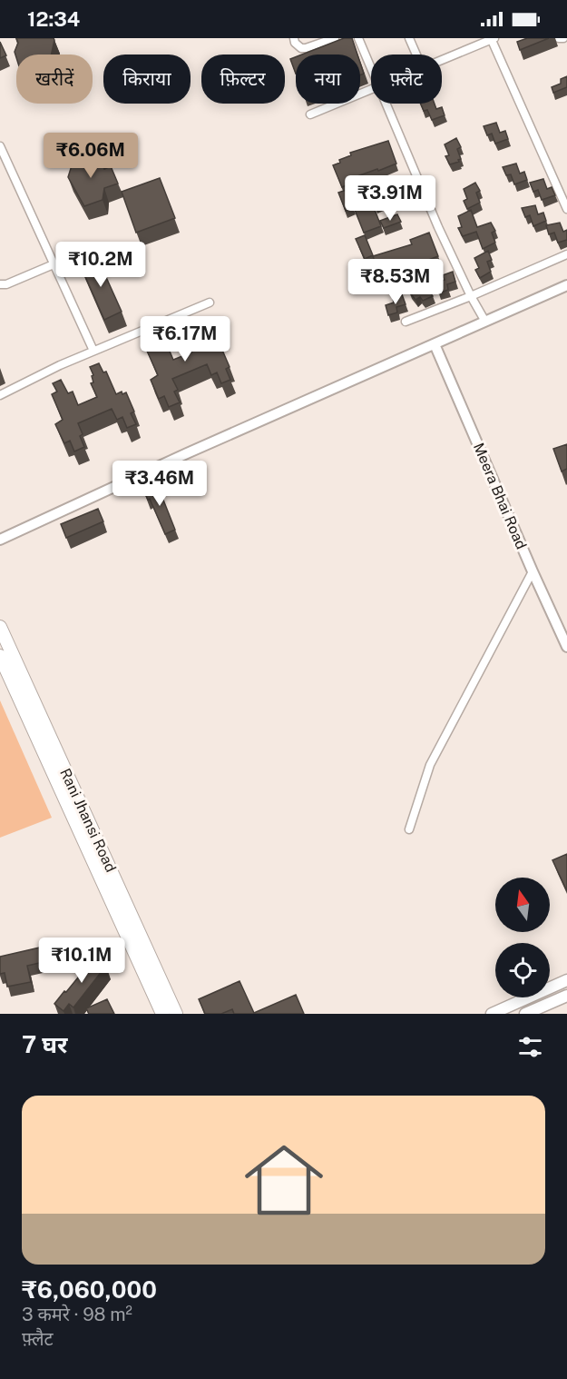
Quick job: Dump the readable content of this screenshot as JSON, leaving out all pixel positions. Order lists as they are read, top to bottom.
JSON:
{
  "streets": {
    "highway": ["Rani Jhansi Road"],
    "street": ["Meera Bhai Road"]
  },
  "north": "top",
  "page": {
    "status": "12:34",
    "chip": [
      "खरीदें",
      "किराया",
      "फ़िल्टर",
      "नया",
      "फ़्लैट"
    ],
    "price": [
      "₹6.06M",
      "₹3.91M",
      "₹10.2M",
      "₹8.53M",
      "₹6.17M",
      "₹3.46M",
      "₹10.1M"
    ],
    "heading": "7 घर",
    "list": [
      {
        "name": "₹6,060,000",
        "note": "3 कमरे · 98 m² · फ़्लैट"
      }
    ]
  }
}
